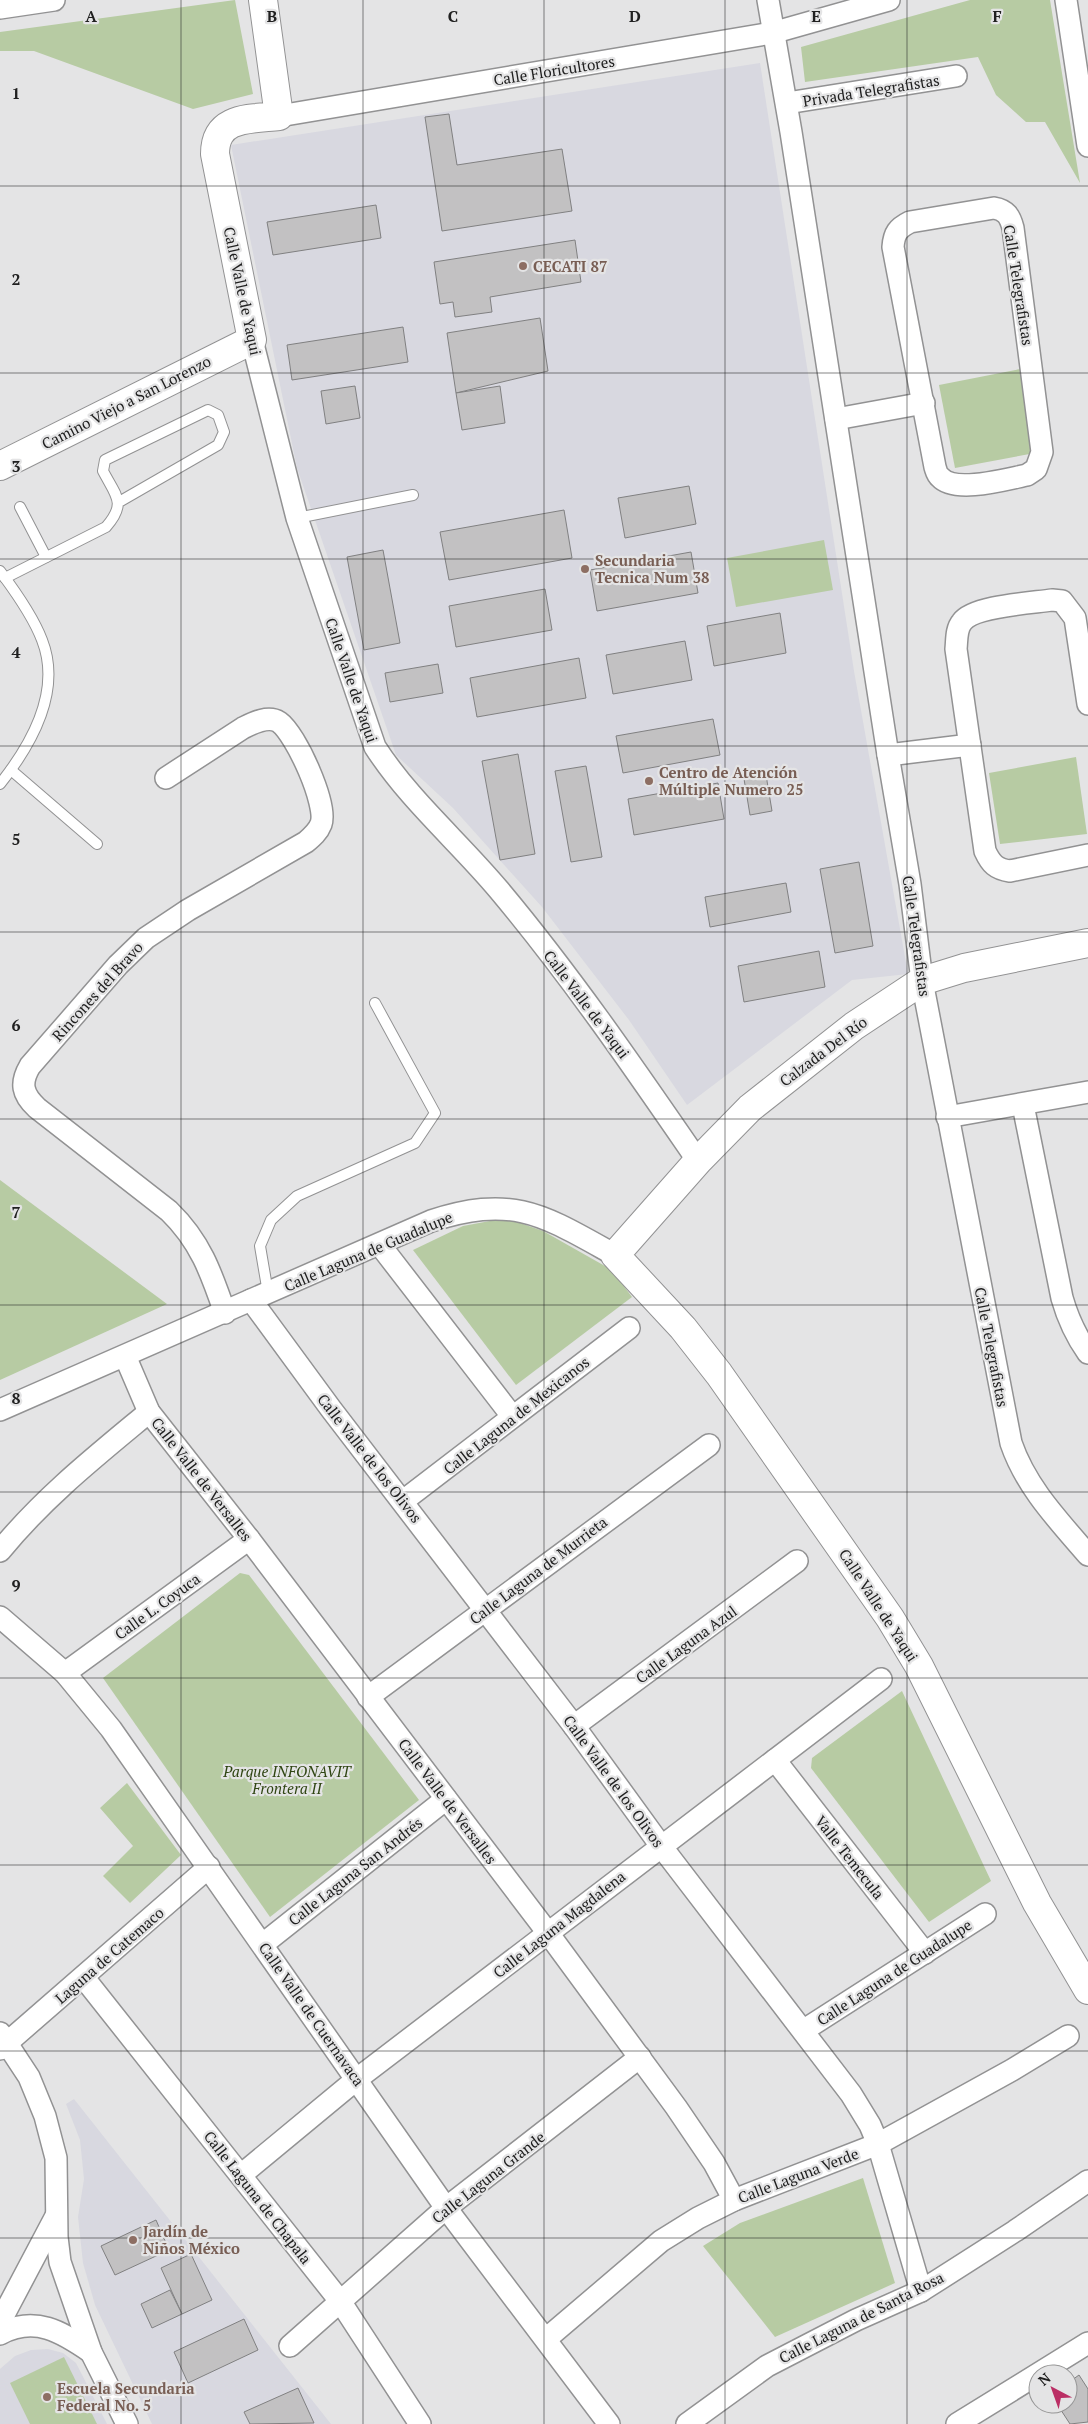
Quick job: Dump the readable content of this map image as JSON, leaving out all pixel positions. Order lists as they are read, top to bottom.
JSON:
{
  "streets": {
    "street": [
      "Calle Floricultores",
      "Privada Telegrafistas",
      "Calle Telegrafistas",
      "Calle Valle de Yaqui",
      "Camino Viejo a San Lorenzo",
      "Rincones del Bravo",
      "Calzada Del Río",
      "Calle Laguna de Guadalupe",
      "Calle Laguna de Mexicanos",
      "Calle Valle de los Olivos",
      "Calle Valle de Versalles",
      "Calle Laguna de Murrieta",
      "Calle L. Coyuca",
      "Calle Laguna Azul",
      "Valle Temecula",
      "Calle Laguna San Andrés",
      "Calle Laguna Magdalena",
      "Laguna de Catemaco",
      "Calle Valle de Cuernavaca",
      "Calle Laguna Verde",
      "Calle Laguna Grande",
      "Calle Laguna de Chapala",
      "Calle Laguna de Santa Rosa"
    ]
  },
  "crossings": [
    ["Calle Floricultores", "Calle Telegrafistas"],
    ["Calle Floricultores", "Calle Valle de Yaqui"],
    ["Privada Telegrafistas", "Calle Telegrafistas"],
    ["Calle Telegrafistas", "Calzada Del Río"],
    ["Calle Valle de Yaqui", "Camino Viejo a San Lorenzo"],
    ["Calle Valle de Yaqui", "Calzada Del Río"],
    ["Calle Valle de Yaqui", "Calle Laguna de Guadalupe"],
    ["Rincones del Bravo", "Calle Laguna de Guadalupe"],
    ["Calzada Del Río", "Calle Laguna de Guadalupe"],
    ["Calle Laguna de Guadalupe", "Calle Valle de los Olivos"],
    ["Calle Laguna de Guadalupe", "Valle Temecula"],
    ["Calle Laguna de Mexicanos", "Calle Valle de los Olivos"],
    ["Calle Valle de los Olivos", "Calle Laguna de Murrieta"],
    ["Calle Valle de los Olivos", "Calle Laguna Azul"],
    ["Calle Valle de los Olivos", "Calle Laguna Magdalena"],
    ["Calle Valle de los Olivos", "Calle Laguna Verde"],
    ["Calle Valle de los Olivos", "Calle Laguna de Santa Rosa"],
    ["Calle Valle de Versalles", "Calle Laguna de Murrieta"],
    ["Calle Valle de Versalles", "Calle L. Coyuca"],
    ["Calle Valle de Versalles", "Calle Laguna San Andrés"],
    ["Calle Valle de Versalles", "Calle Laguna Magdalena"],
    ["Calle Valle de Versalles", "Calle Laguna Verde"],
    ["Calle Valle de Versalles", "Calle Laguna Grande"],
    ["Calle L. Coyuca", "Calle Valle de Cuernavaca"],
    ["Valle Temecula", "Calle Laguna Magdalena"],
    ["Calle Laguna San Andrés", "Calle Valle de Cuernavaca"],
    ["Calle Laguna Magdalena", "Calle Valle de Cuernavaca"],
    ["Calle Laguna Magdalena", "Calle Laguna de Chapala"],
    ["Laguna de Catemaco", "Calle Valle de Cuernavaca"],
    ["Laguna de Catemaco", "Calle Laguna de Chapala"],
    ["Calle Valle de Cuernavaca", "Calle Laguna Verde"],
    ["Calle Valle de Cuernavaca", "Calle Laguna Grande"],
    ["Calle Laguna Grande", "Calle Laguna de Chapala"]
  ],
  "parks": ["Parque INFONAVIT Frontera II"],
  "places": [
    "CECATI 87",
    "Secundaria Tecnica Num 38",
    "Centro de Atención Múltiple Numero 25",
    "Jardín de Niños México",
    "Escuela Secundaria Federal No. 5"
  ],
  "north": "top left",
  "grid": {
    "columns": [
      "A",
      "B",
      "C",
      "D",
      "E",
      "F"
    ],
    "rows": [
      "1",
      "2",
      "3",
      "4",
      "5",
      "6",
      "7",
      "8",
      "9"
    ]
  }
}
